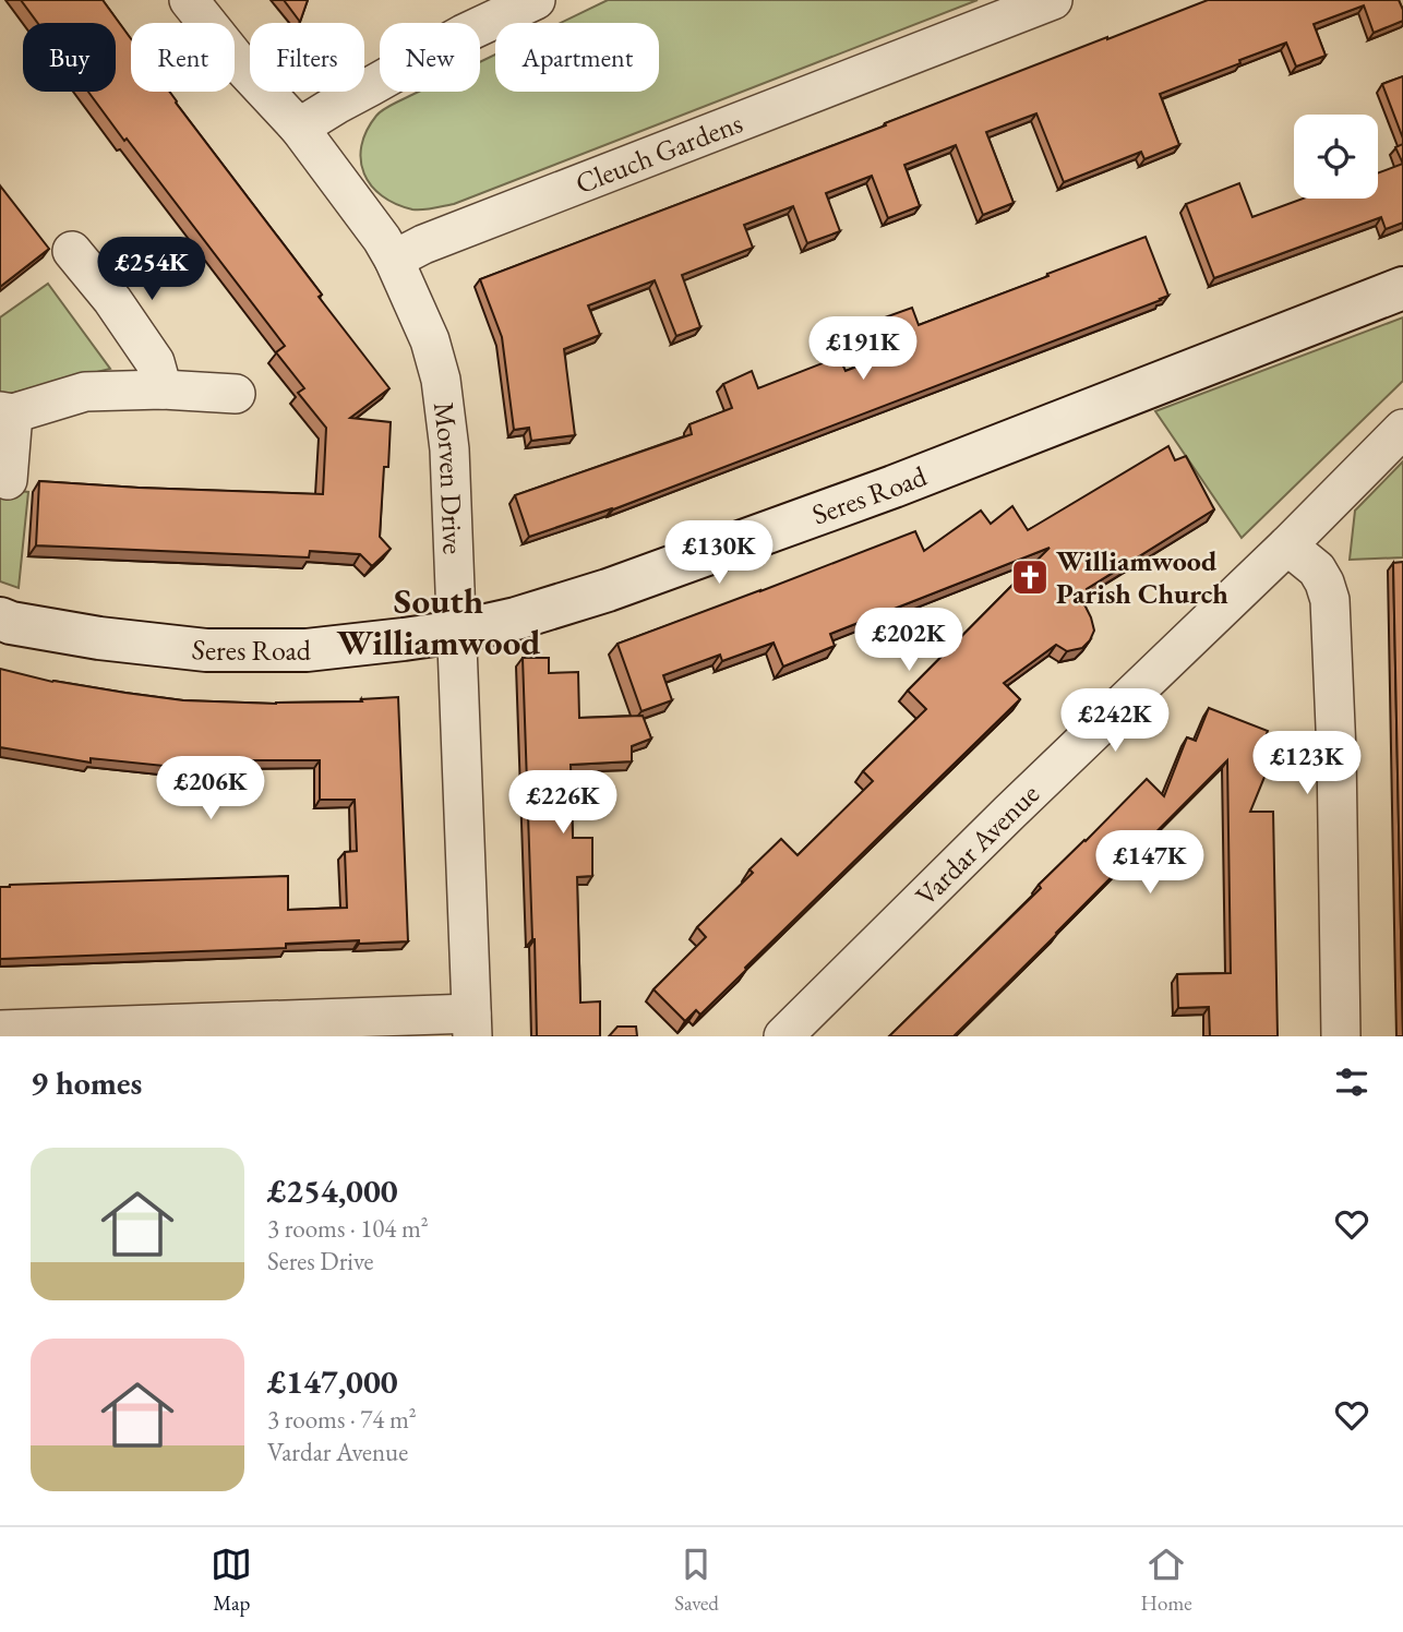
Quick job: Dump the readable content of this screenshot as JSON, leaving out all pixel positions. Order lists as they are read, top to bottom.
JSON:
{
  "streets": {
    "street": [
      "Cleuch Gardens",
      "Morven Drive",
      "Seres Road",
      "Vardar Avenue"
    ]
  },
  "crossings": [
    ["Cleuch Gardens", "Morven Drive"],
    ["Morven Drive", "Seres Road"]
  ],
  "districts": ["South Williamwood"],
  "places": {
    "church": ["Williamwood Parish Church"]
  },
  "page": {
    "chip": [
      "Buy",
      "Rent",
      "Filters",
      "New",
      "Apartment"
    ],
    "price": [
      "£254K",
      "£191K",
      "£130K",
      "£202K",
      "£242K",
      "£123K",
      "£206K",
      "£226K",
      "£147K"
    ],
    "heading": "9 homes",
    "list": [
      {
        "name": "£254,000",
        "note": "3 rooms · 104 m² · Seres Drive"
      },
      {
        "name": "£147,000",
        "note": "3 rooms · 74 m² · Vardar Avenue"
      }
    ],
    "tabs": ["Map", "Saved", "Home"]
  }
}
